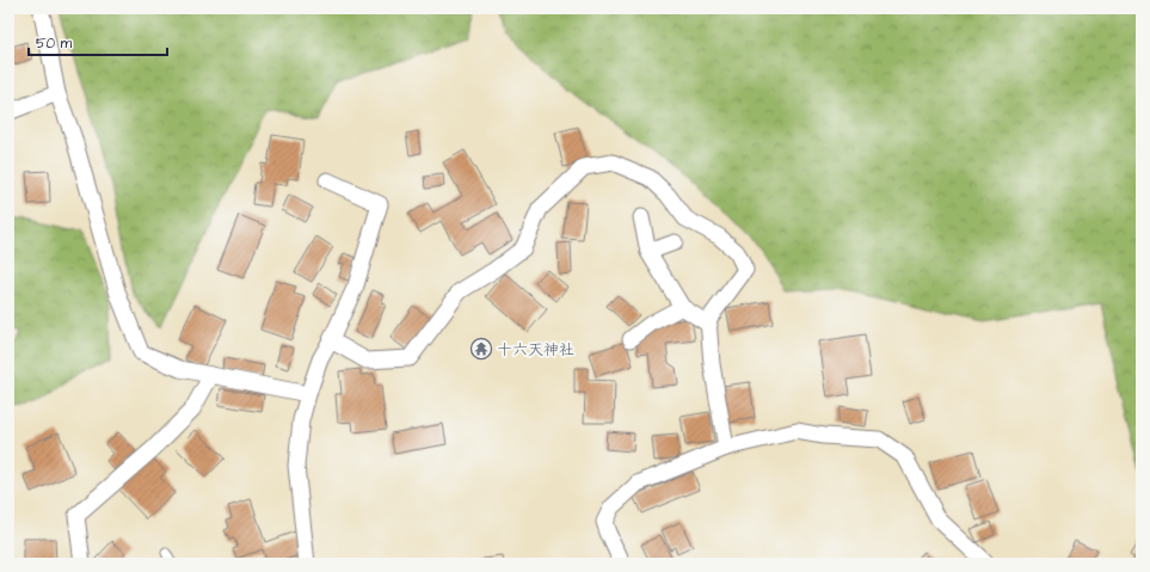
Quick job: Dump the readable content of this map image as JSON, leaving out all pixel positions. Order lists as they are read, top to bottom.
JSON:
{
  "places": {
    "temple": ["十六天神社"]
  },
  "scale_bar": "50 m"
}
